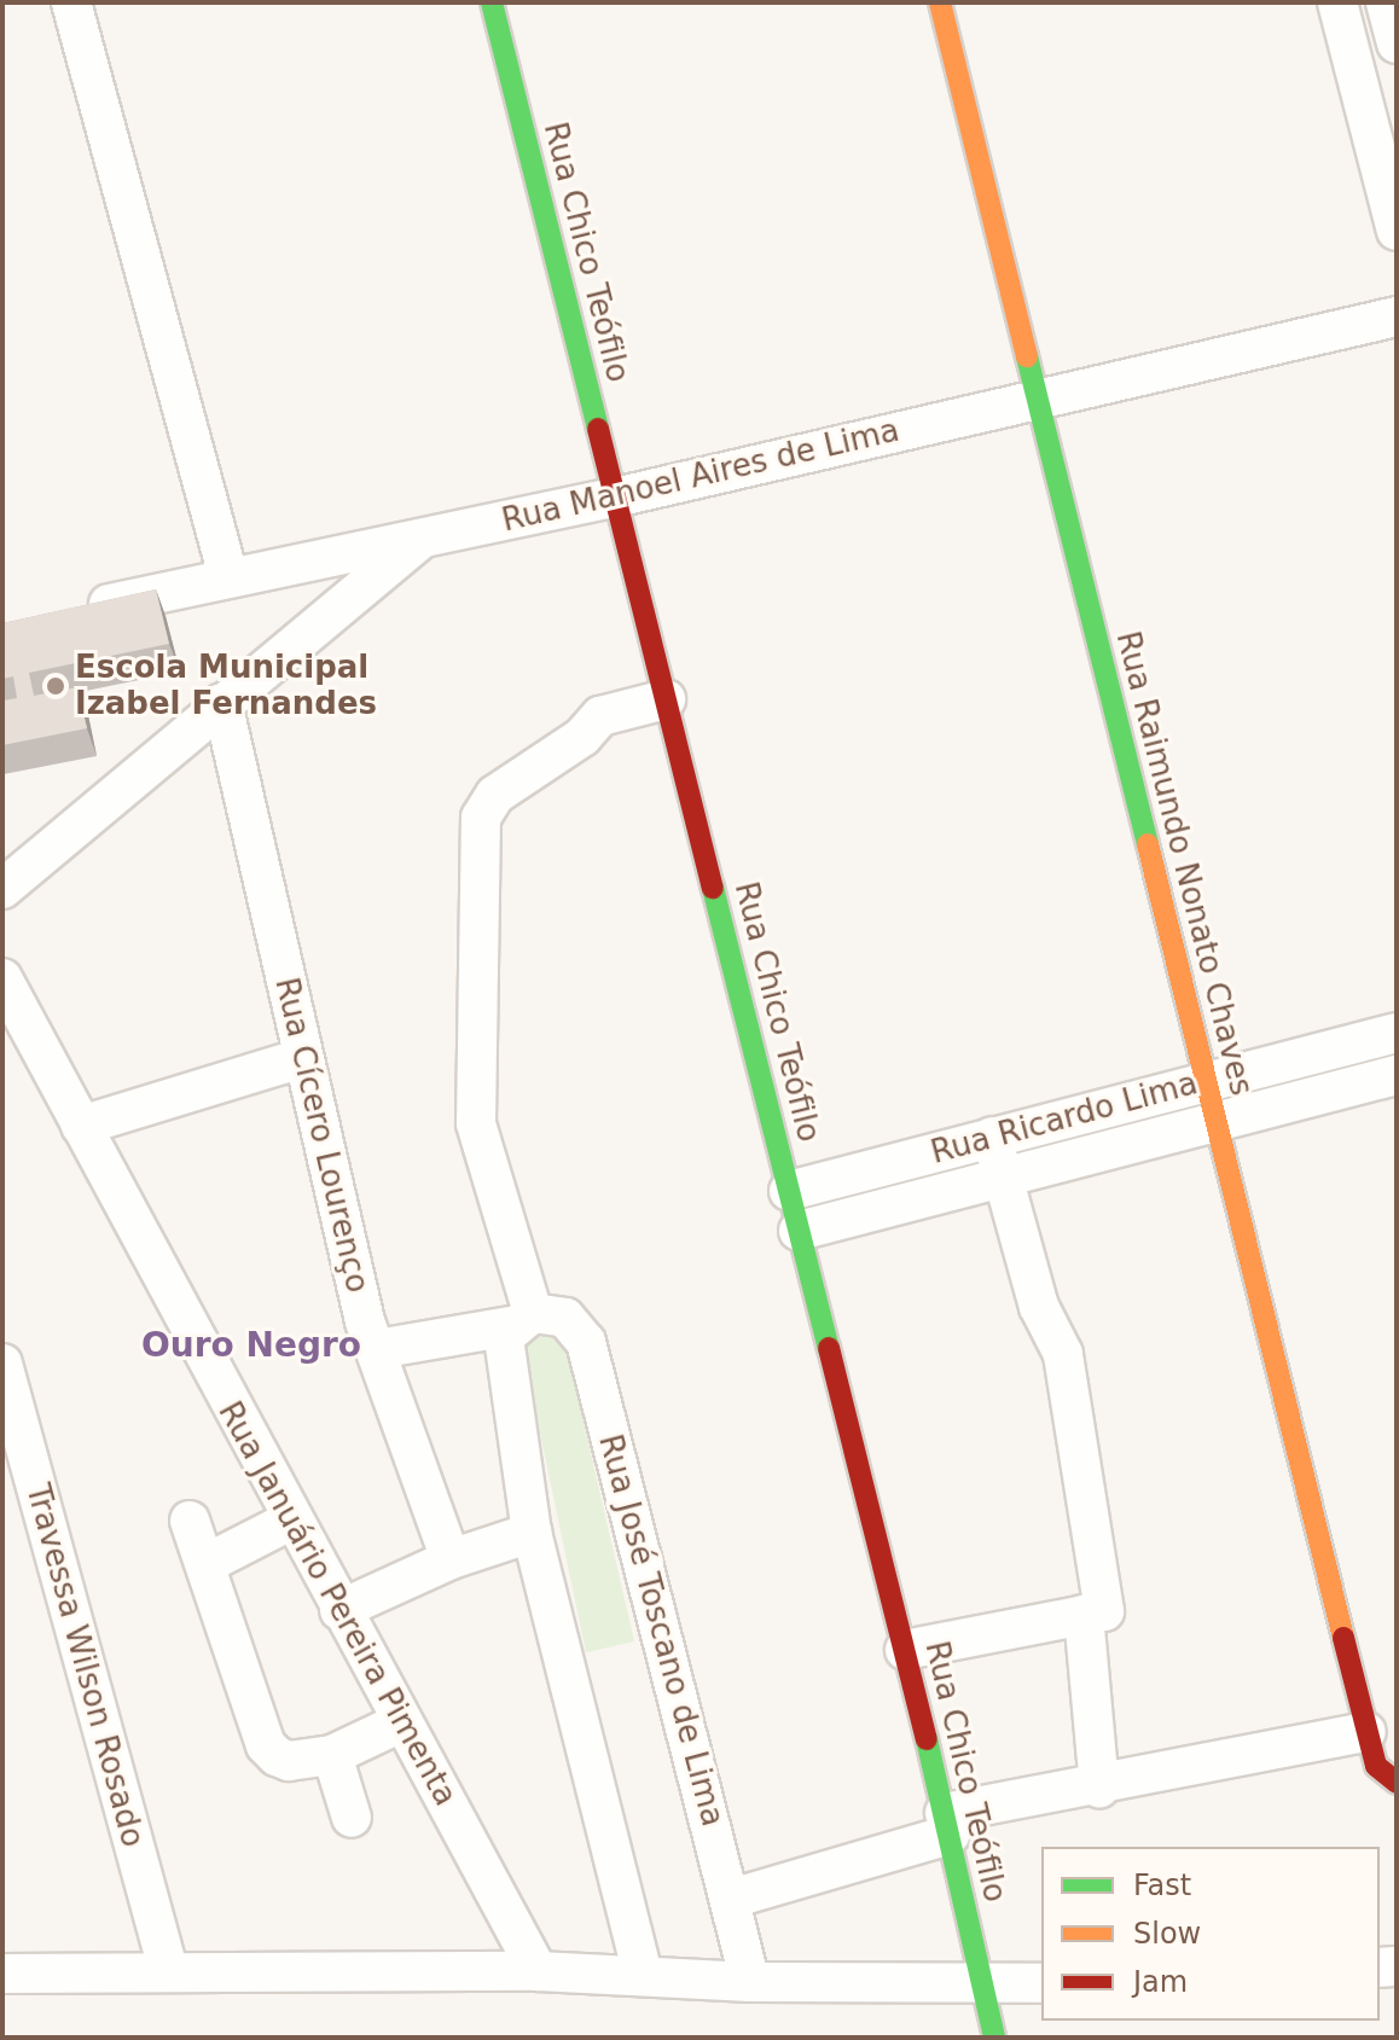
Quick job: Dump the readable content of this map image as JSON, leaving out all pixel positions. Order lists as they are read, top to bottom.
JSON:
{
  "streets": {
    "street": [
      "Rua Chico Teófilo",
      "Rua Manoel Aires de Lima",
      "Rua Raimundo Nonato Chaves",
      "Rua Ricardo Lima",
      "Rua Cícero Lourenço",
      "Rua Januário Pereira Pimenta",
      "Rua José Toscano de Lima",
      "Travessa Wilson Rosado"
    ]
  },
  "crossings": [
    ["Rua Chico Teófilo", "Rua Manoel Aires de Lima"],
    ["Rua Chico Teófilo", "Rua Ricardo Lima"],
    ["Rua Manoel Aires de Lima", "Rua Raimundo Nonato Chaves"],
    ["Rua Raimundo Nonato Chaves", "Rua Ricardo Lima"]
  ],
  "districts": ["Ouro Negro"],
  "places": ["Escola Municipal Izabel Fernandes"],
  "legend": ["Fast", "Slow", "Jam"]
}
